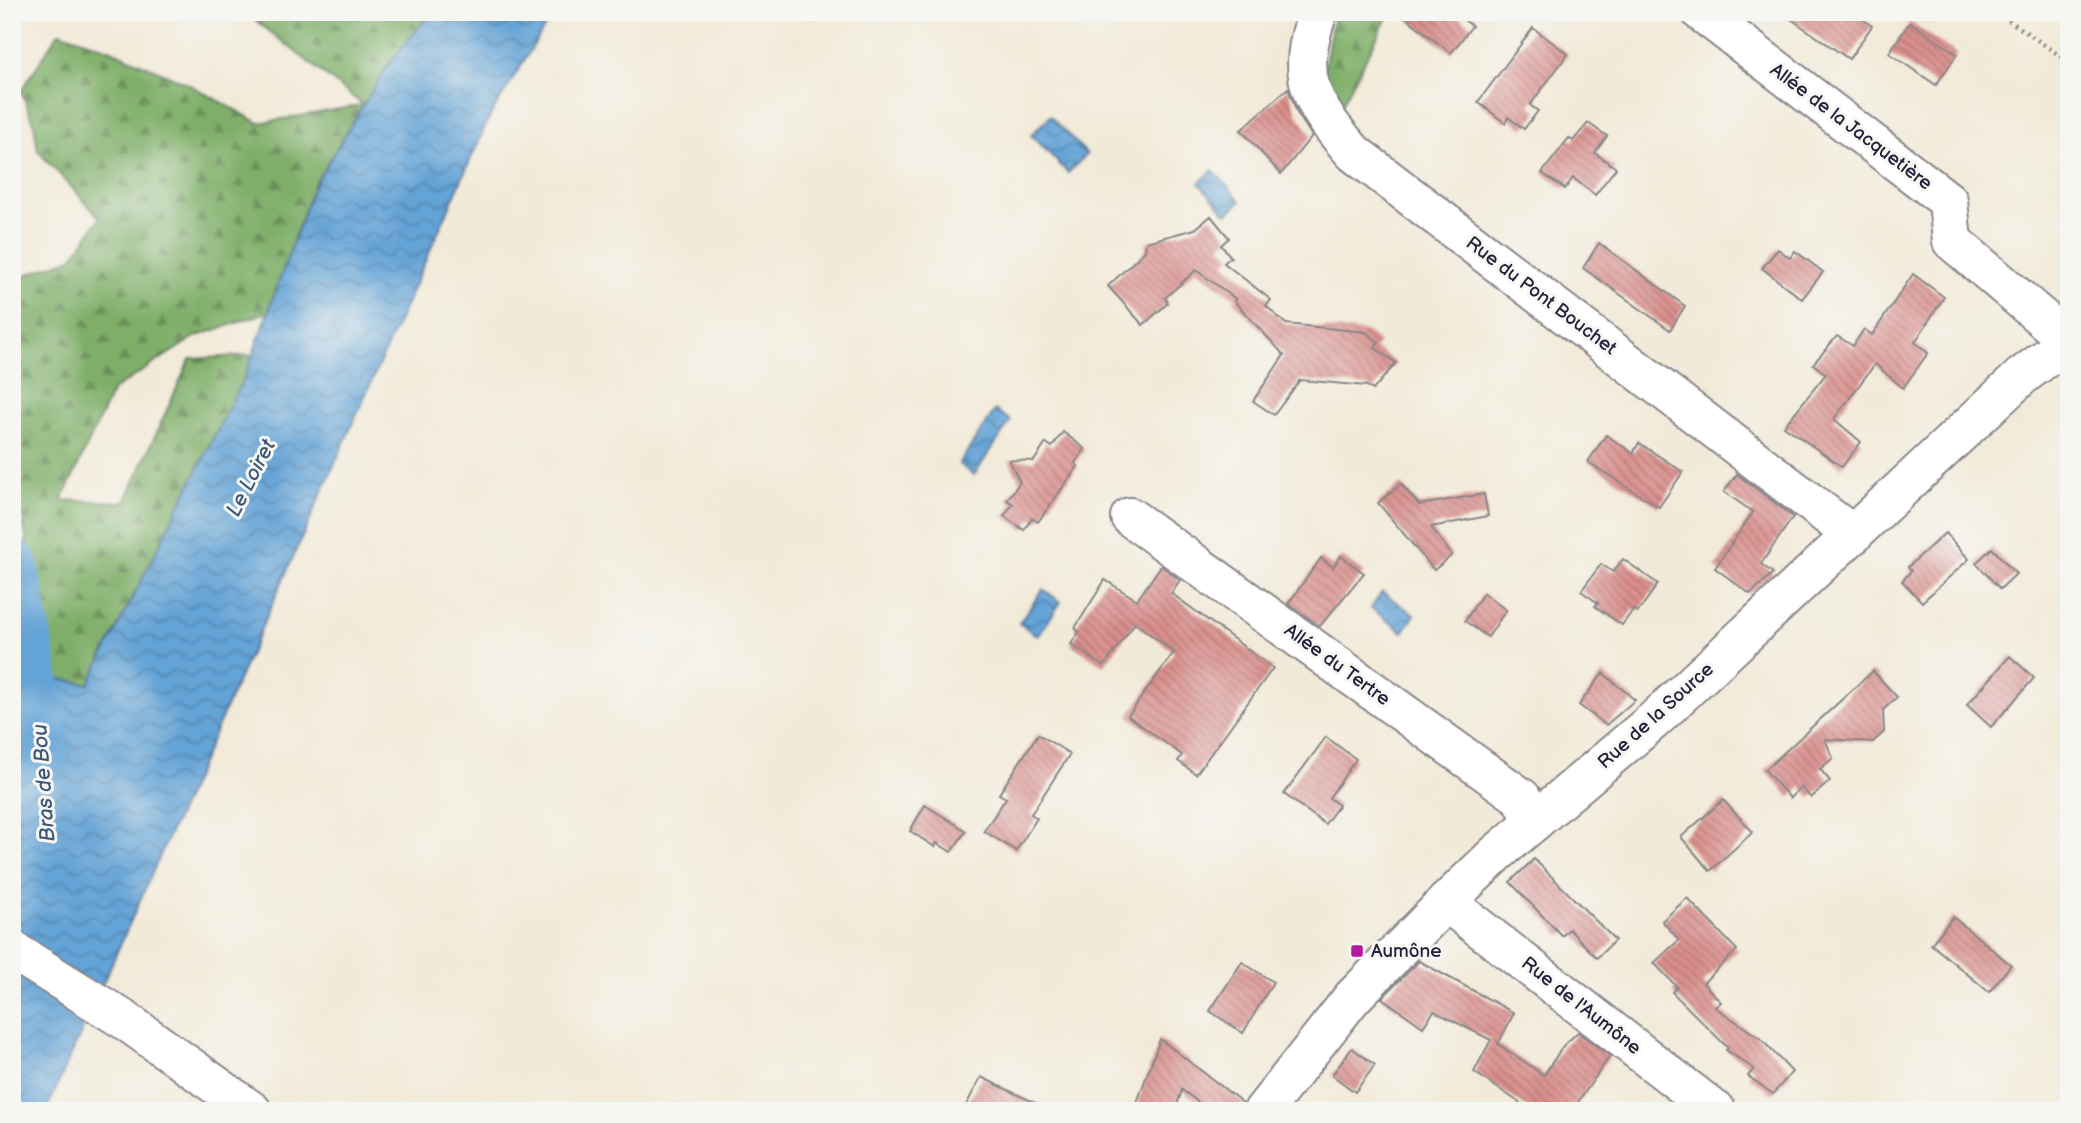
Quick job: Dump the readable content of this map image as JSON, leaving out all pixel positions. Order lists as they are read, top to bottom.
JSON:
{
  "streets": {
    "street": [
      "Allée de la Jacquetière",
      "Rue du Pont Bouchet",
      "Allée du Tertre",
      "Rue de la Source",
      "Rue de l'Aumône"
    ]
  },
  "crossings": [
    ["Allée de la Jacquetière", "Rue de la Source"],
    ["Rue du Pont Bouchet", "Rue de la Source"],
    ["Allée du Tertre", "Rue de la Source"],
    ["Rue de la Source", "Rue de l'Aumône"]
  ],
  "water": ["Le Loiret", "Bras de Bou"],
  "places": {
    "transit": ["Aumône"]
  }
}
